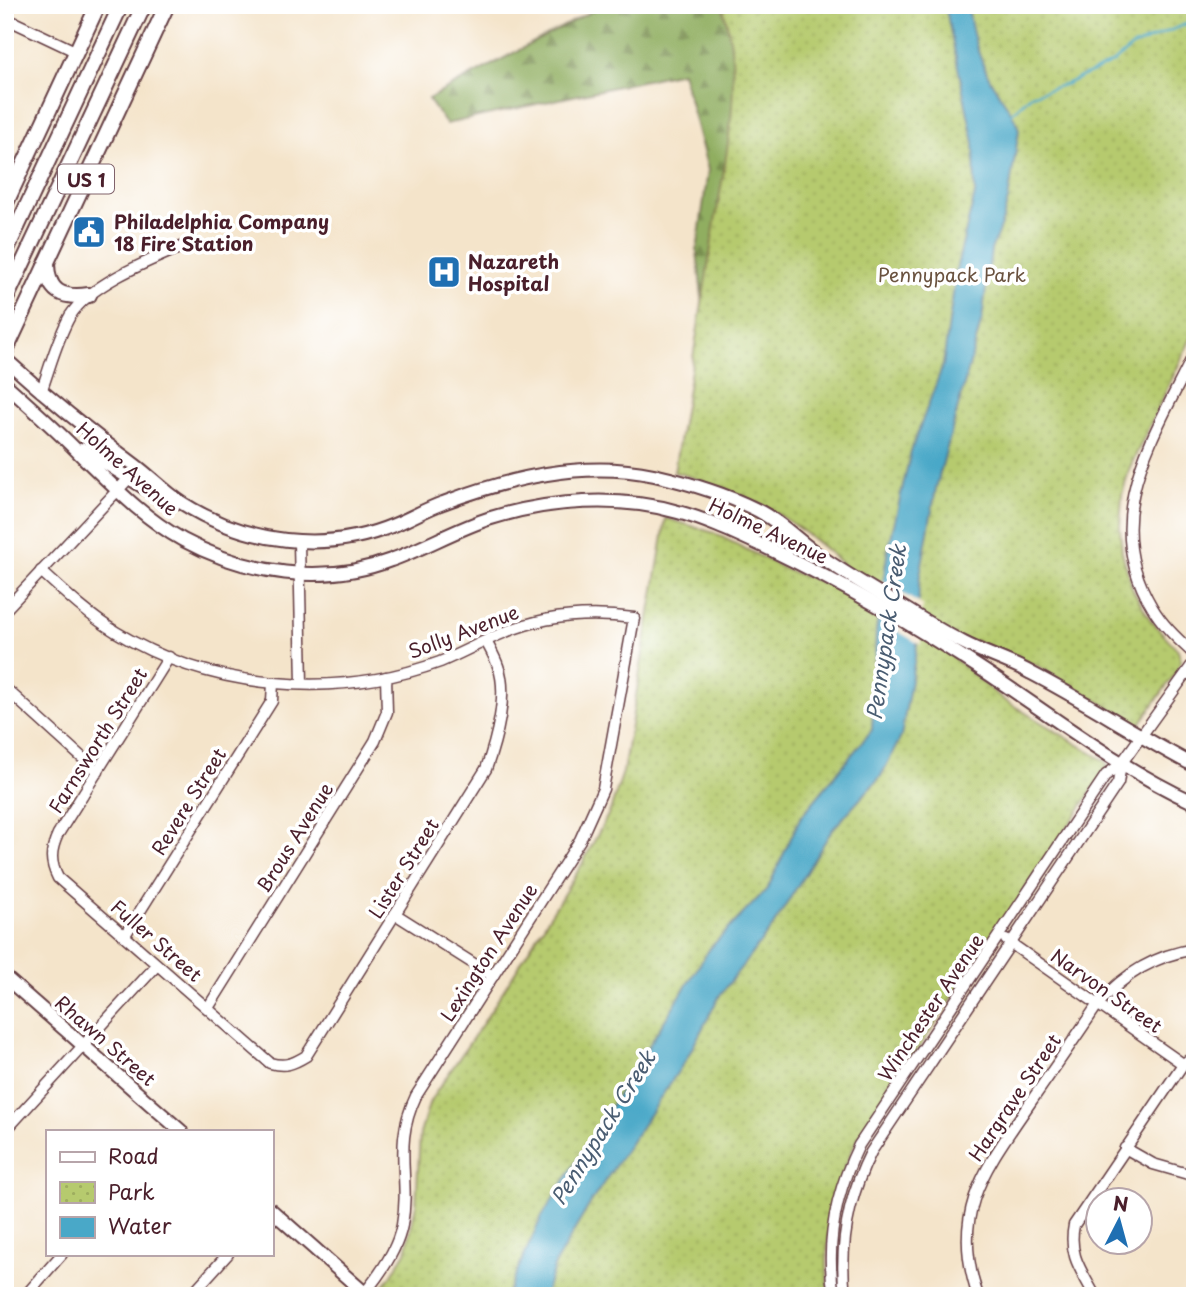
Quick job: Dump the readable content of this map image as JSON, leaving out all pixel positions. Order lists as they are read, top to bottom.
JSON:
{
  "streets": {
    "highway": ["US 1"],
    "main road": ["Holme Avenue", "Rhawn Street"],
    "street": [
      "Solly Avenue",
      "Farnsworth Street",
      "Revere Street",
      "Brous Avenue",
      "Lister Street",
      "Fuller Street",
      "Lexington Avenue",
      "Narvon Street",
      "Winchester Avenue",
      "Hargrave Street"
    ]
  },
  "crossings": [
    ["Holme Avenue", "Winchester Avenue"],
    ["Solly Avenue", "Farnsworth Street"],
    ["Solly Avenue", "Revere Street"],
    ["Solly Avenue", "Brous Avenue"],
    ["Solly Avenue", "Lister Street"],
    ["Solly Avenue", "Lexington Avenue"],
    ["Farnsworth Street", "Fuller Street"],
    ["Revere Street", "Fuller Street"],
    ["Brous Avenue", "Fuller Street"],
    ["Lister Street", "Fuller Street"],
    ["Narvon Street", "Winchester Avenue"],
    ["Narvon Street", "Hargrave Street"]
  ],
  "water": ["Pennypack Creek"],
  "parks": ["Pennypack Park"],
  "places": {
    "public building": ["Philadelphia Company 18 Fire Station"],
    "hospital": ["Nazareth Hospital"]
  },
  "legend": ["Road", "Park", "Water"],
  "north": "top"
}
